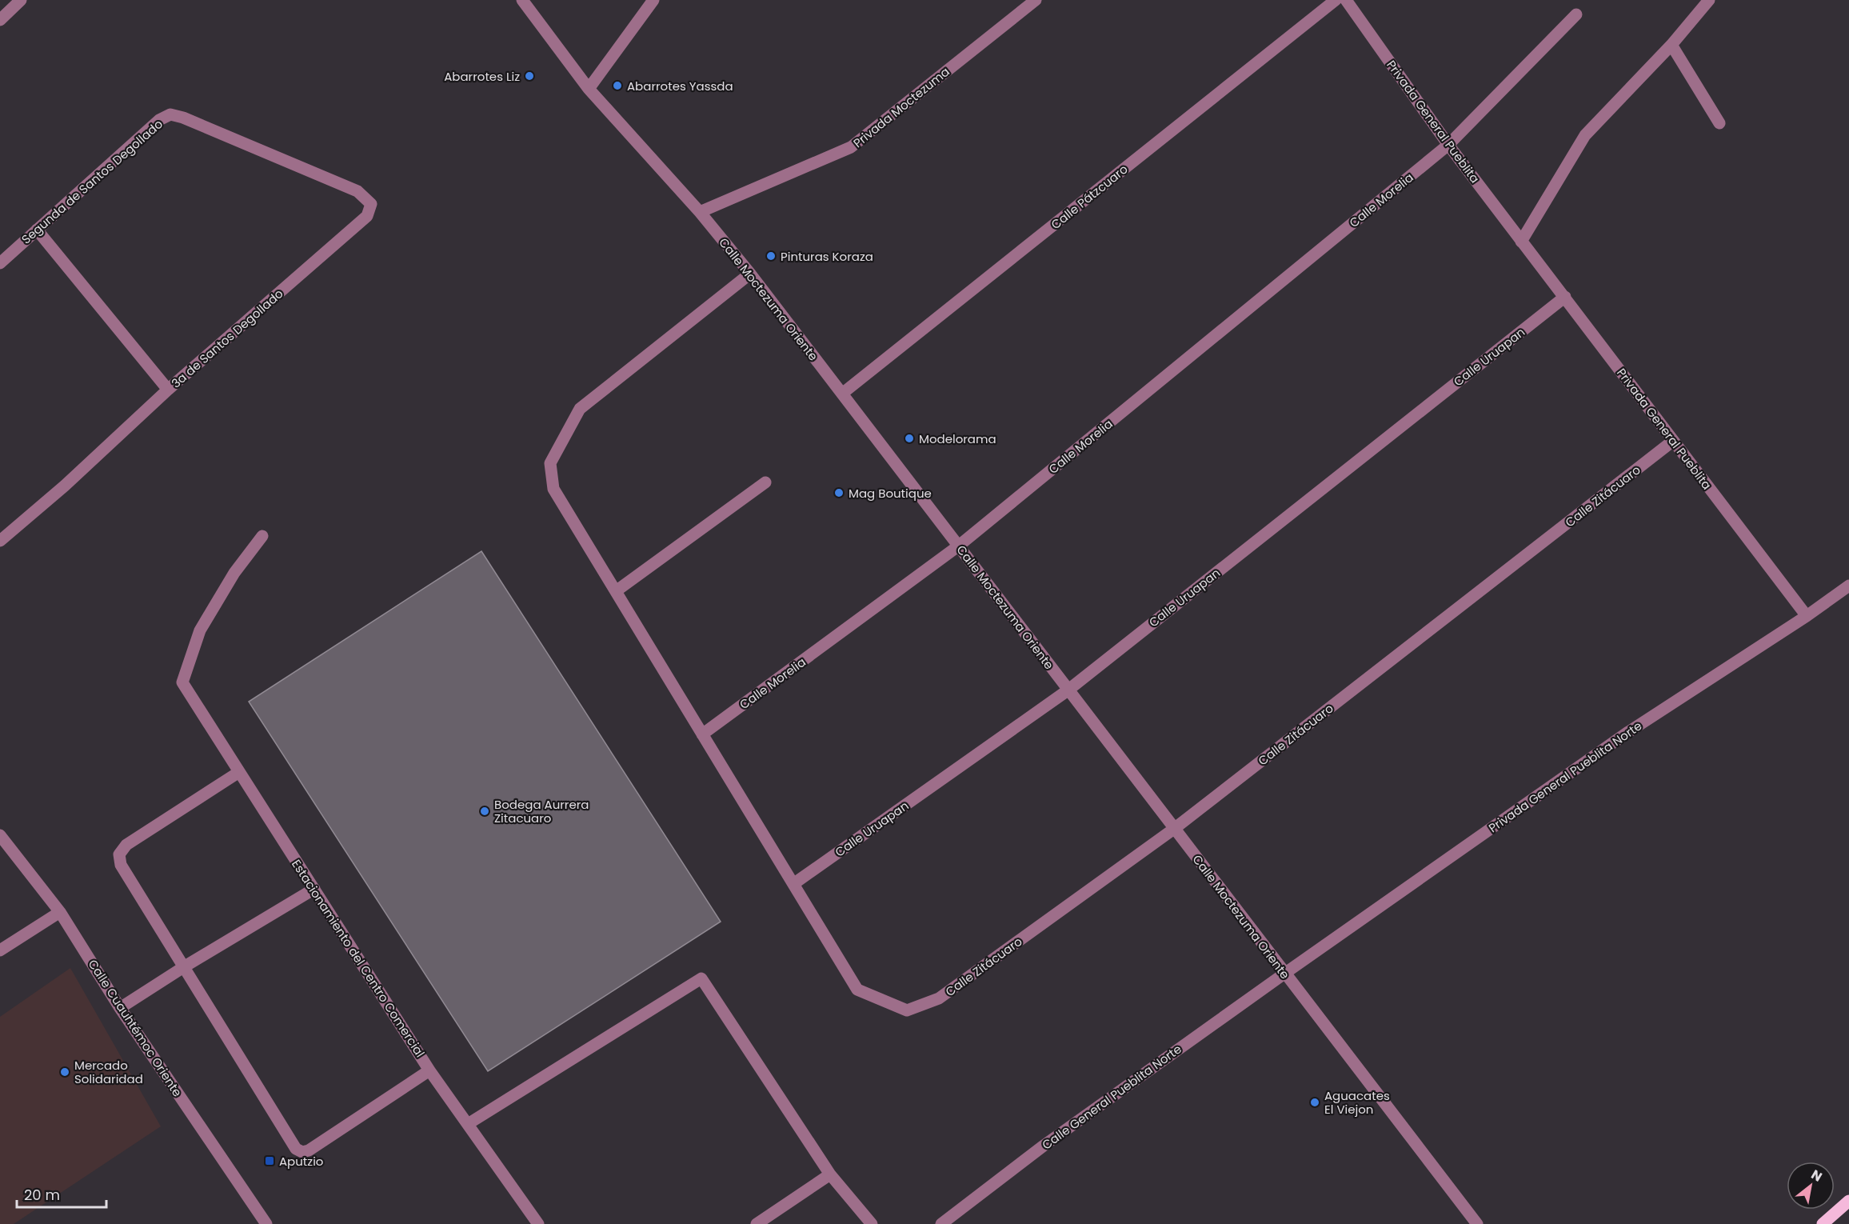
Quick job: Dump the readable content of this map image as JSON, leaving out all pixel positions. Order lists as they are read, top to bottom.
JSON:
{
  "streets": {
    "street": [
      "Privada Moctezuma",
      "Privada General Pueblita",
      "Segunda de Santos Degollado",
      "Calle Pátzcuaro",
      "Calle Morelia",
      "Calle Moctezuma Oriente",
      "3a de Santos Degollado",
      "Calle Uruapan",
      "Calle Zitácuaro",
      "Privada General Pueblita Norte",
      "Estacionamiento del Centro Comercial",
      "Calle Cuauhtémoc Oriente",
      "Calle General Pueblita Norte"
    ]
  },
  "crossings": [
    ["Privada Moctezuma", "Calle Moctezuma Oriente"],
    ["Privada General Pueblita", "Calle Morelia"],
    ["Privada General Pueblita", "Calle Uruapan"],
    ["Privada General Pueblita", "Calle Zitácuaro"],
    ["Privada General Pueblita", "Privada General Pueblita Norte"],
    ["Segunda de Santos Degollado", "3a de Santos Degollado"],
    ["Calle Pátzcuaro", "Calle Moctezuma Oriente"],
    ["Calle Morelia", "Calle Moctezuma Oriente"],
    ["Calle Moctezuma Oriente", "Calle Uruapan"],
    ["Calle Moctezuma Oriente", "Calle Zitácuaro"],
    ["Calle Moctezuma Oriente", "Privada General Pueblita Norte"],
    ["Calle Moctezuma Oriente", "Calle General Pueblita Norte"],
    ["Calle Uruapan", "Calle Zitácuaro"],
    ["Privada General Pueblita Norte", "Calle General Pueblita Norte"]
  ],
  "places": {
    "other": [
      "Abarrotes Liz",
      "Abarrotes Yassda",
      "Pinturas Koraza",
      "Modelorama",
      "Mag Boutique",
      "Bodega Aurrera Zitacuaro",
      "Mercado Solidaridad",
      "Aguacates El Viejon"
    ],
    "transit": ["Aputzio"]
  },
  "scale_bar": "20 m",
  "north": "top right"
}
